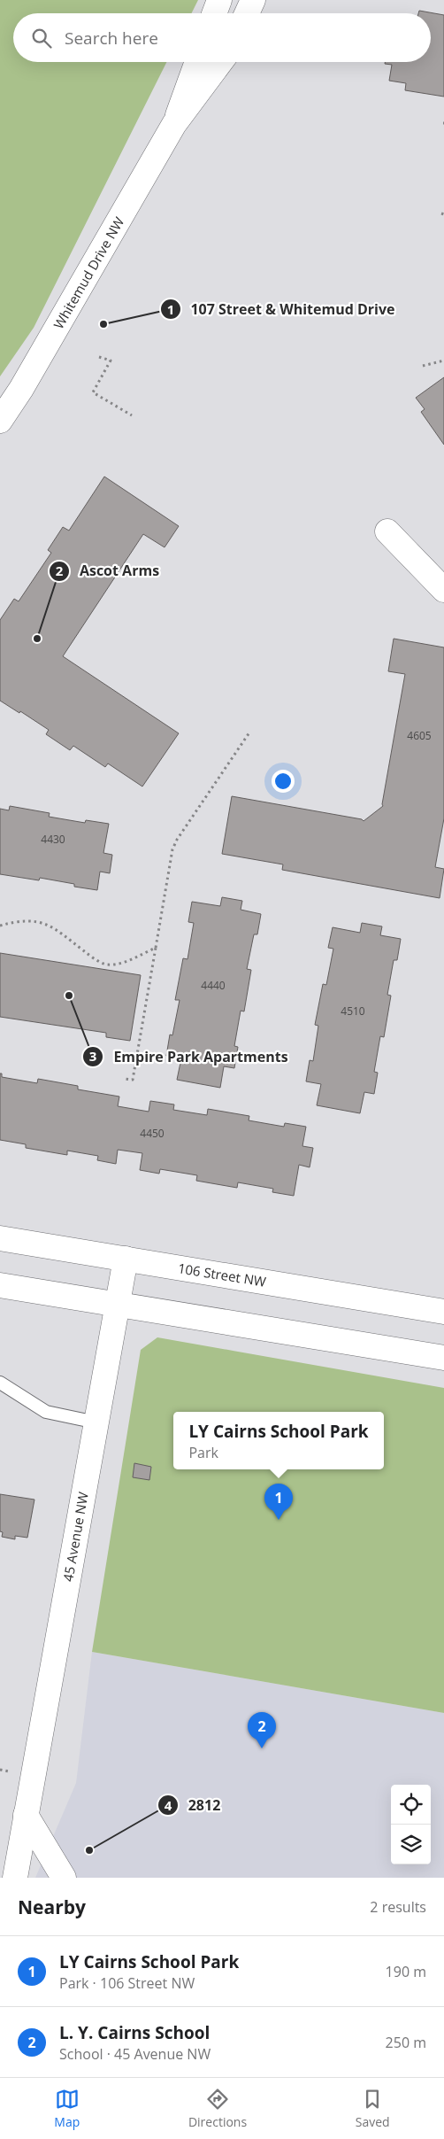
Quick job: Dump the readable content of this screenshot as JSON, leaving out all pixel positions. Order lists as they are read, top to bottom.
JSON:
{
  "streets": {
    "street": ["Whitemud Drive NW", "106 Street NW", "45 Avenue NW"]
  },
  "crossings": [
    ["106 Street NW", "45 Avenue NW"]
  ],
  "places": [
    "107 Street & Whitemud Drive",
    "Ascot Arms",
    "Empire Park Apartments",
    "2812"
  ],
  "house_numbers": [
    "4605",
    "4430",
    "4440",
    "4510",
    "4450"
  ],
  "page": {
    "search": "Search here",
    "popup": ["LY Cairns School Park", "Park"],
    "pins": ["1", "2"],
    "heading": ["Nearby", "2 results"],
    "list": [
      {
        "mark": "1",
        "name": "LY Cairns School Park",
        "note": "Park · 106 Street NW",
        "value": "190 m"
      },
      {
        "mark": "2",
        "name": "L. Y. Cairns School",
        "note": "School · 45 Avenue NW",
        "value": "250 m"
      }
    ],
    "nav": ["Map", "Directions", "Saved"]
  }
}
